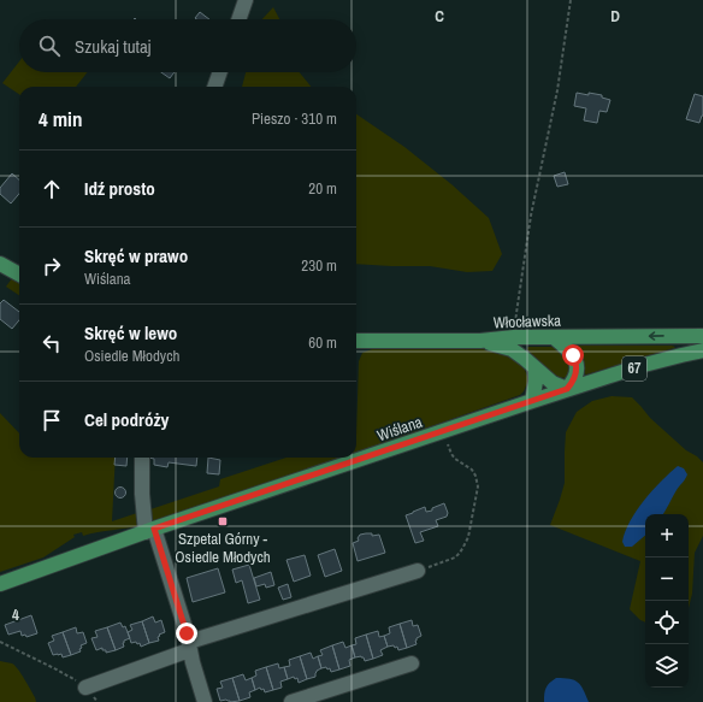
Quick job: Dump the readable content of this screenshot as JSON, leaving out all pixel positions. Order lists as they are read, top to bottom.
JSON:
{
  "streets": {
    "main road": ["Włocławska", "67", "Wiślana"]
  },
  "one_way": ["Włocławska"],
  "places": {
    "transit": ["Szpetal Górny - Osiedle Młodych"]
  },
  "page": {
    "search": "Szukaj tutaj",
    "heading": ["4 min", "Pieszo · 310 m"],
    "list": [
      ["Idź prosto", "20 m"],
      ["Skręć w prawo", "Wiślana", "230 m"],
      ["Skręć w lewo", "Osiedle Młodych", "60 m"],
      "Cel podróży"
    ],
    "map_buttons": ["+", "−"]
  },
  "grid": {
    "columns": ["C", "D"],
    "rows": ["4"]
  }
}
